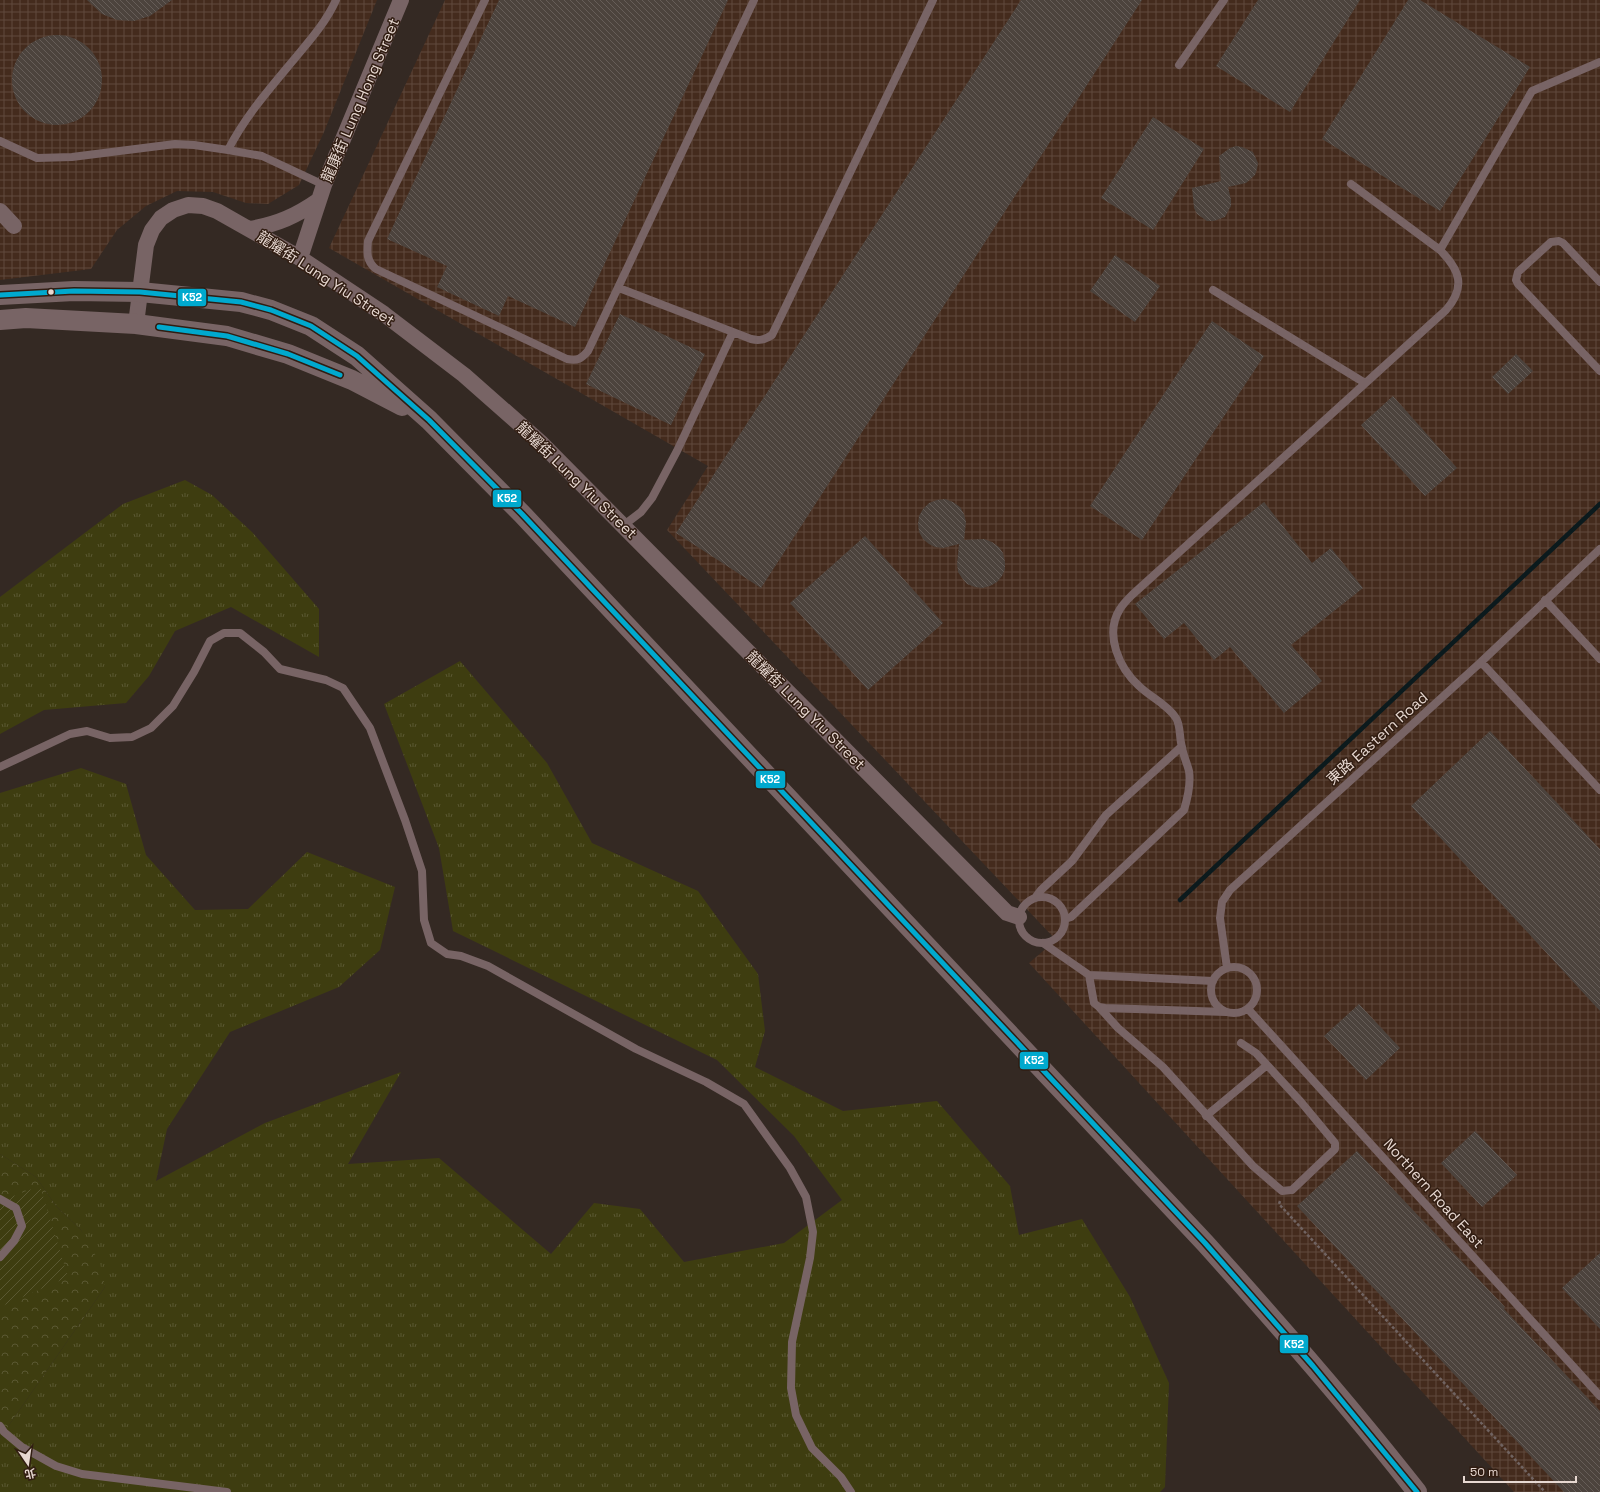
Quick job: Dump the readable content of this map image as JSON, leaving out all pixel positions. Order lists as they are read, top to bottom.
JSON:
{
  "streets": {
    "street": ["龍康街 Lung Hong Street", "龍耀街 Lung Yiu Street"],
    "lane": ["東路 Eastern Road", "Northern Road East"]
  },
  "crossings": [
    ["龍康街 Lung Hong Street", "龍耀街 Lung Yiu Street"],
    ["東路 Eastern Road", "Northern Road East"]
  ],
  "lines": ["transit line K52"],
  "scale_bar": "50 m",
  "north": "bottom"
}
